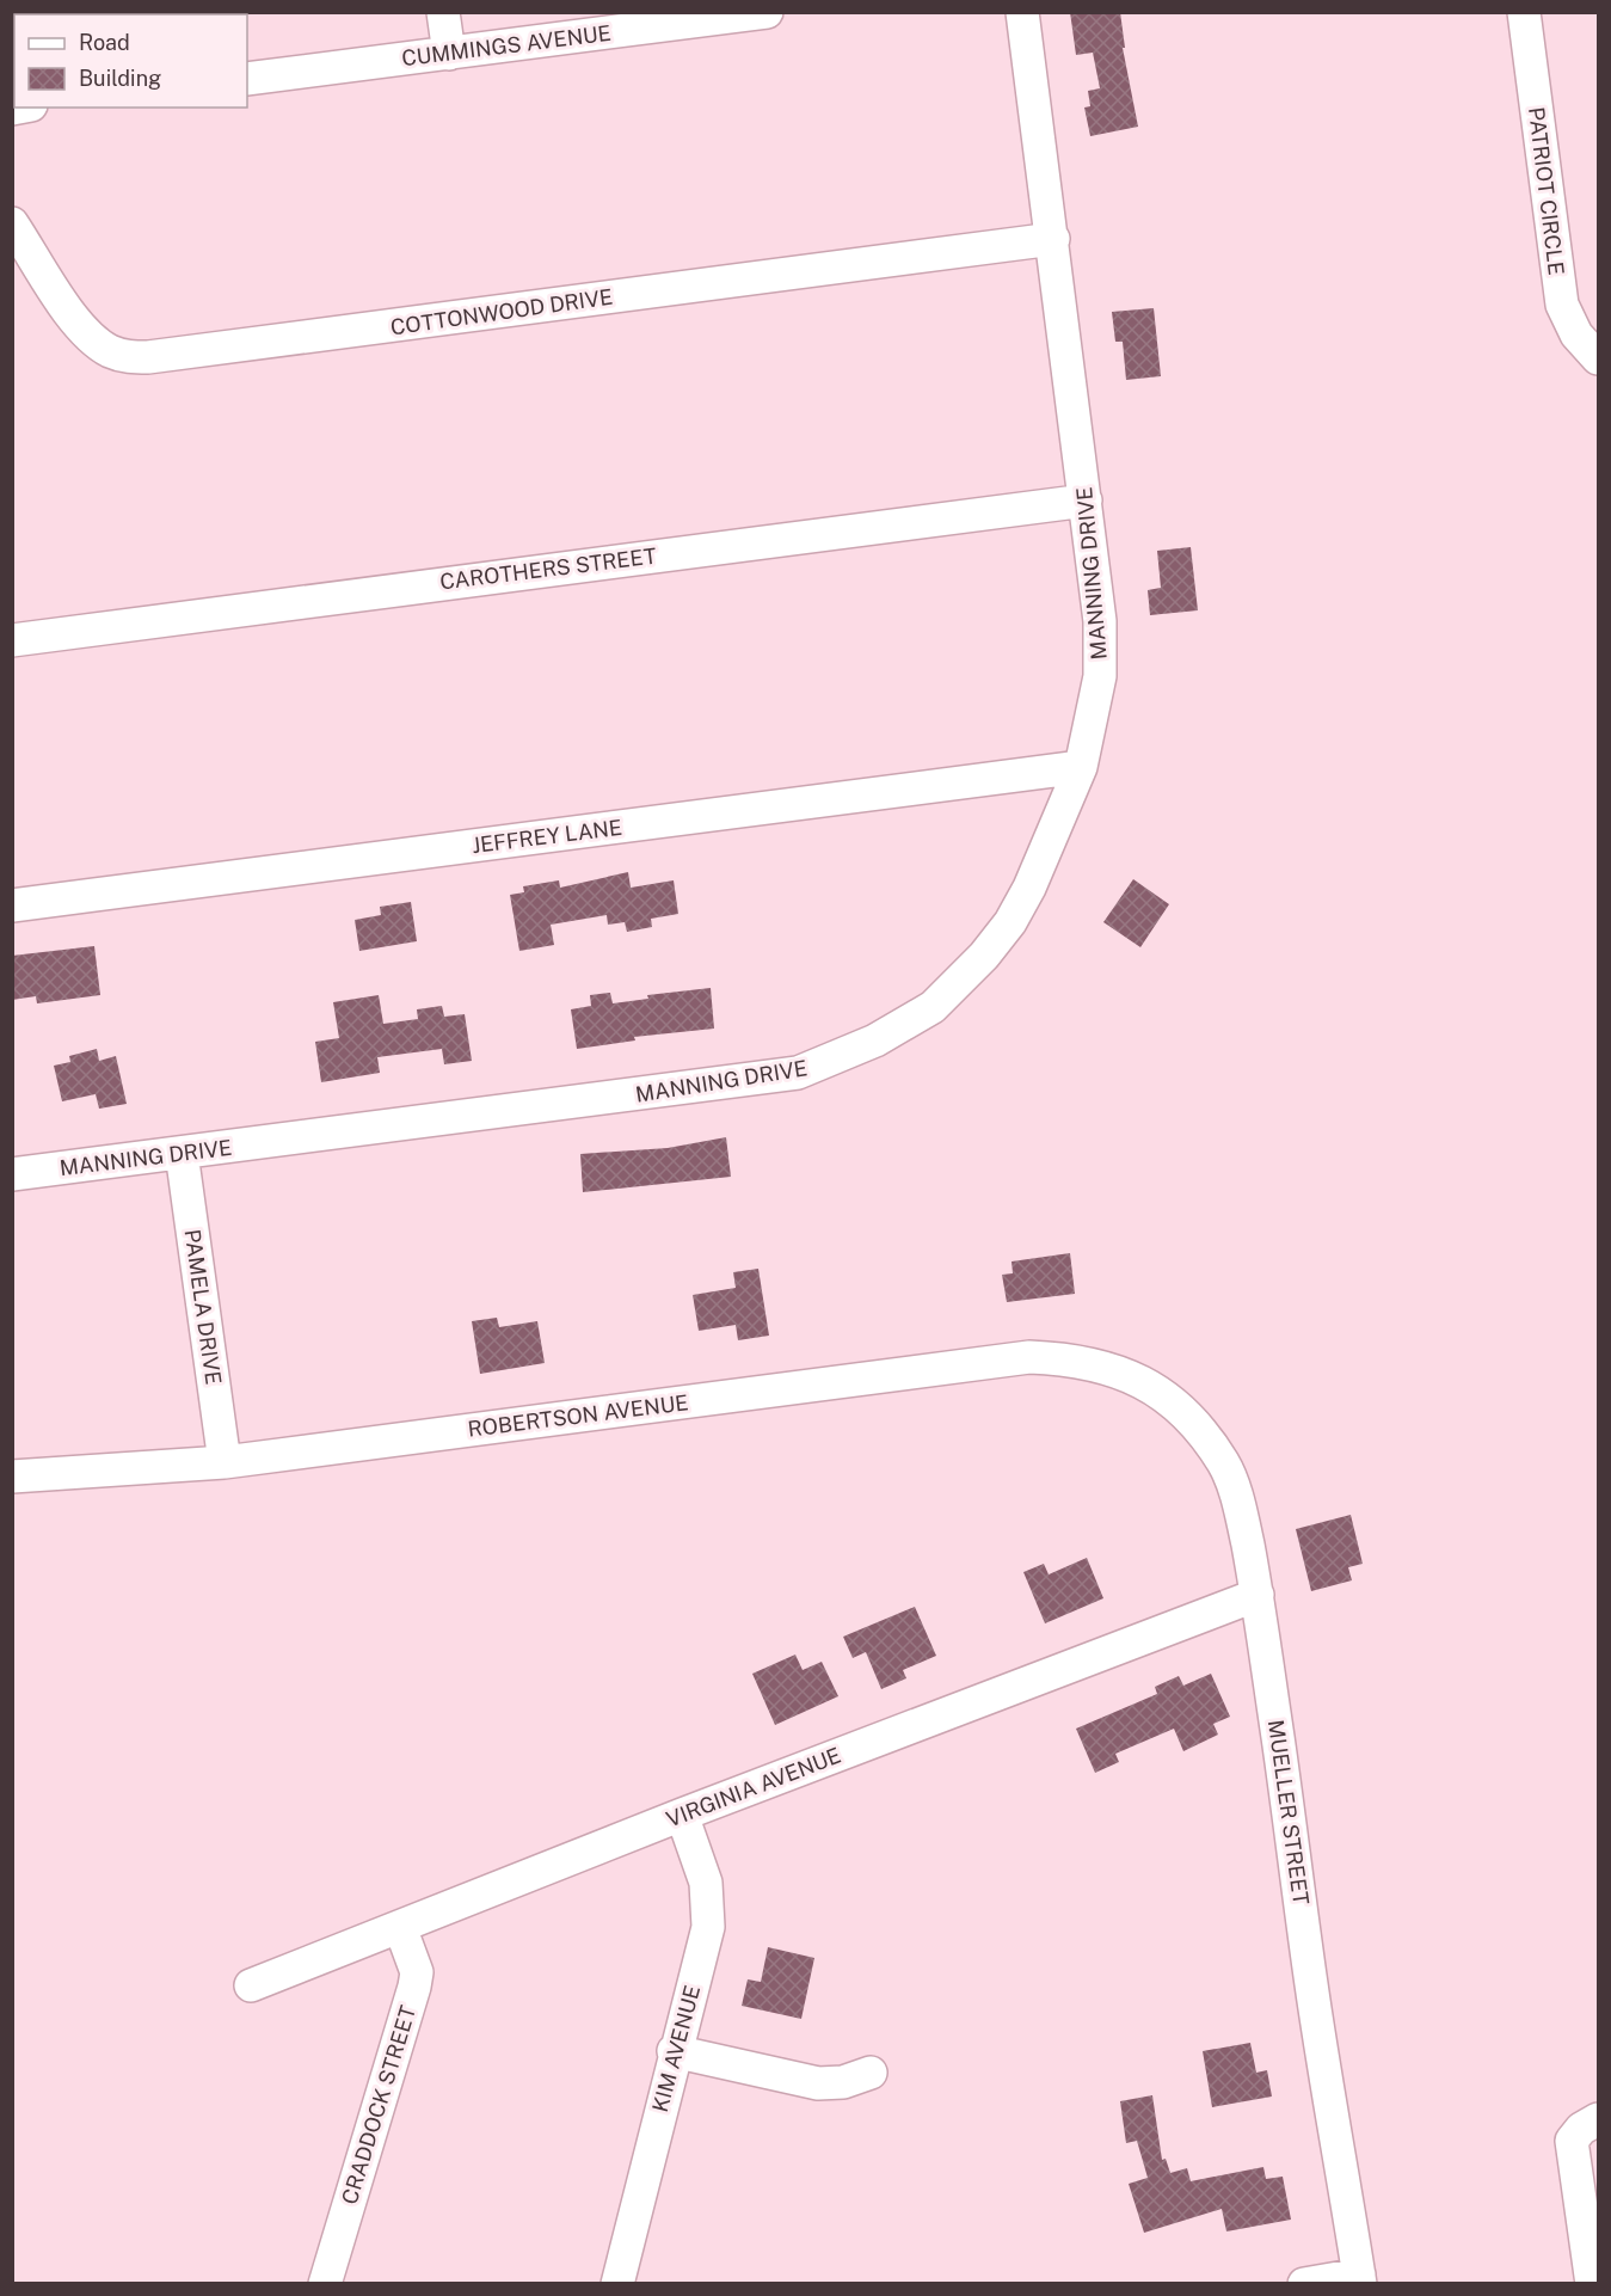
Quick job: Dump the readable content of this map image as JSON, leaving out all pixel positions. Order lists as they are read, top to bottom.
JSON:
{
  "streets": {
    "street": [
      "CUMMINGS AVENUE",
      "PATRIOT CIRCLE",
      "COTTONWOOD DRIVE",
      "CAROTHERS STREET",
      "MANNING DRIVE",
      "JEFFREY LANE",
      "PAMELA DRIVE",
      "ROBERTSON AVENUE",
      "VIRGINIA AVENUE",
      "MUELLER STREET",
      "KIM AVENUE",
      "CRADDOCK STREET"
    ]
  },
  "crossings": [
    ["COTTONWOOD DRIVE", "MANNING DRIVE"],
    ["CAROTHERS STREET", "MANNING DRIVE"],
    ["MANNING DRIVE", "JEFFREY LANE"],
    ["MANNING DRIVE", "PAMELA DRIVE"],
    ["PAMELA DRIVE", "ROBERTSON AVENUE"],
    ["ROBERTSON AVENUE", "MUELLER STREET"],
    ["VIRGINIA AVENUE", "MUELLER STREET"],
    ["VIRGINIA AVENUE", "KIM AVENUE"],
    ["VIRGINIA AVENUE", "CRADDOCK STREET"]
  ],
  "legend": ["Road", "Building"]
}
